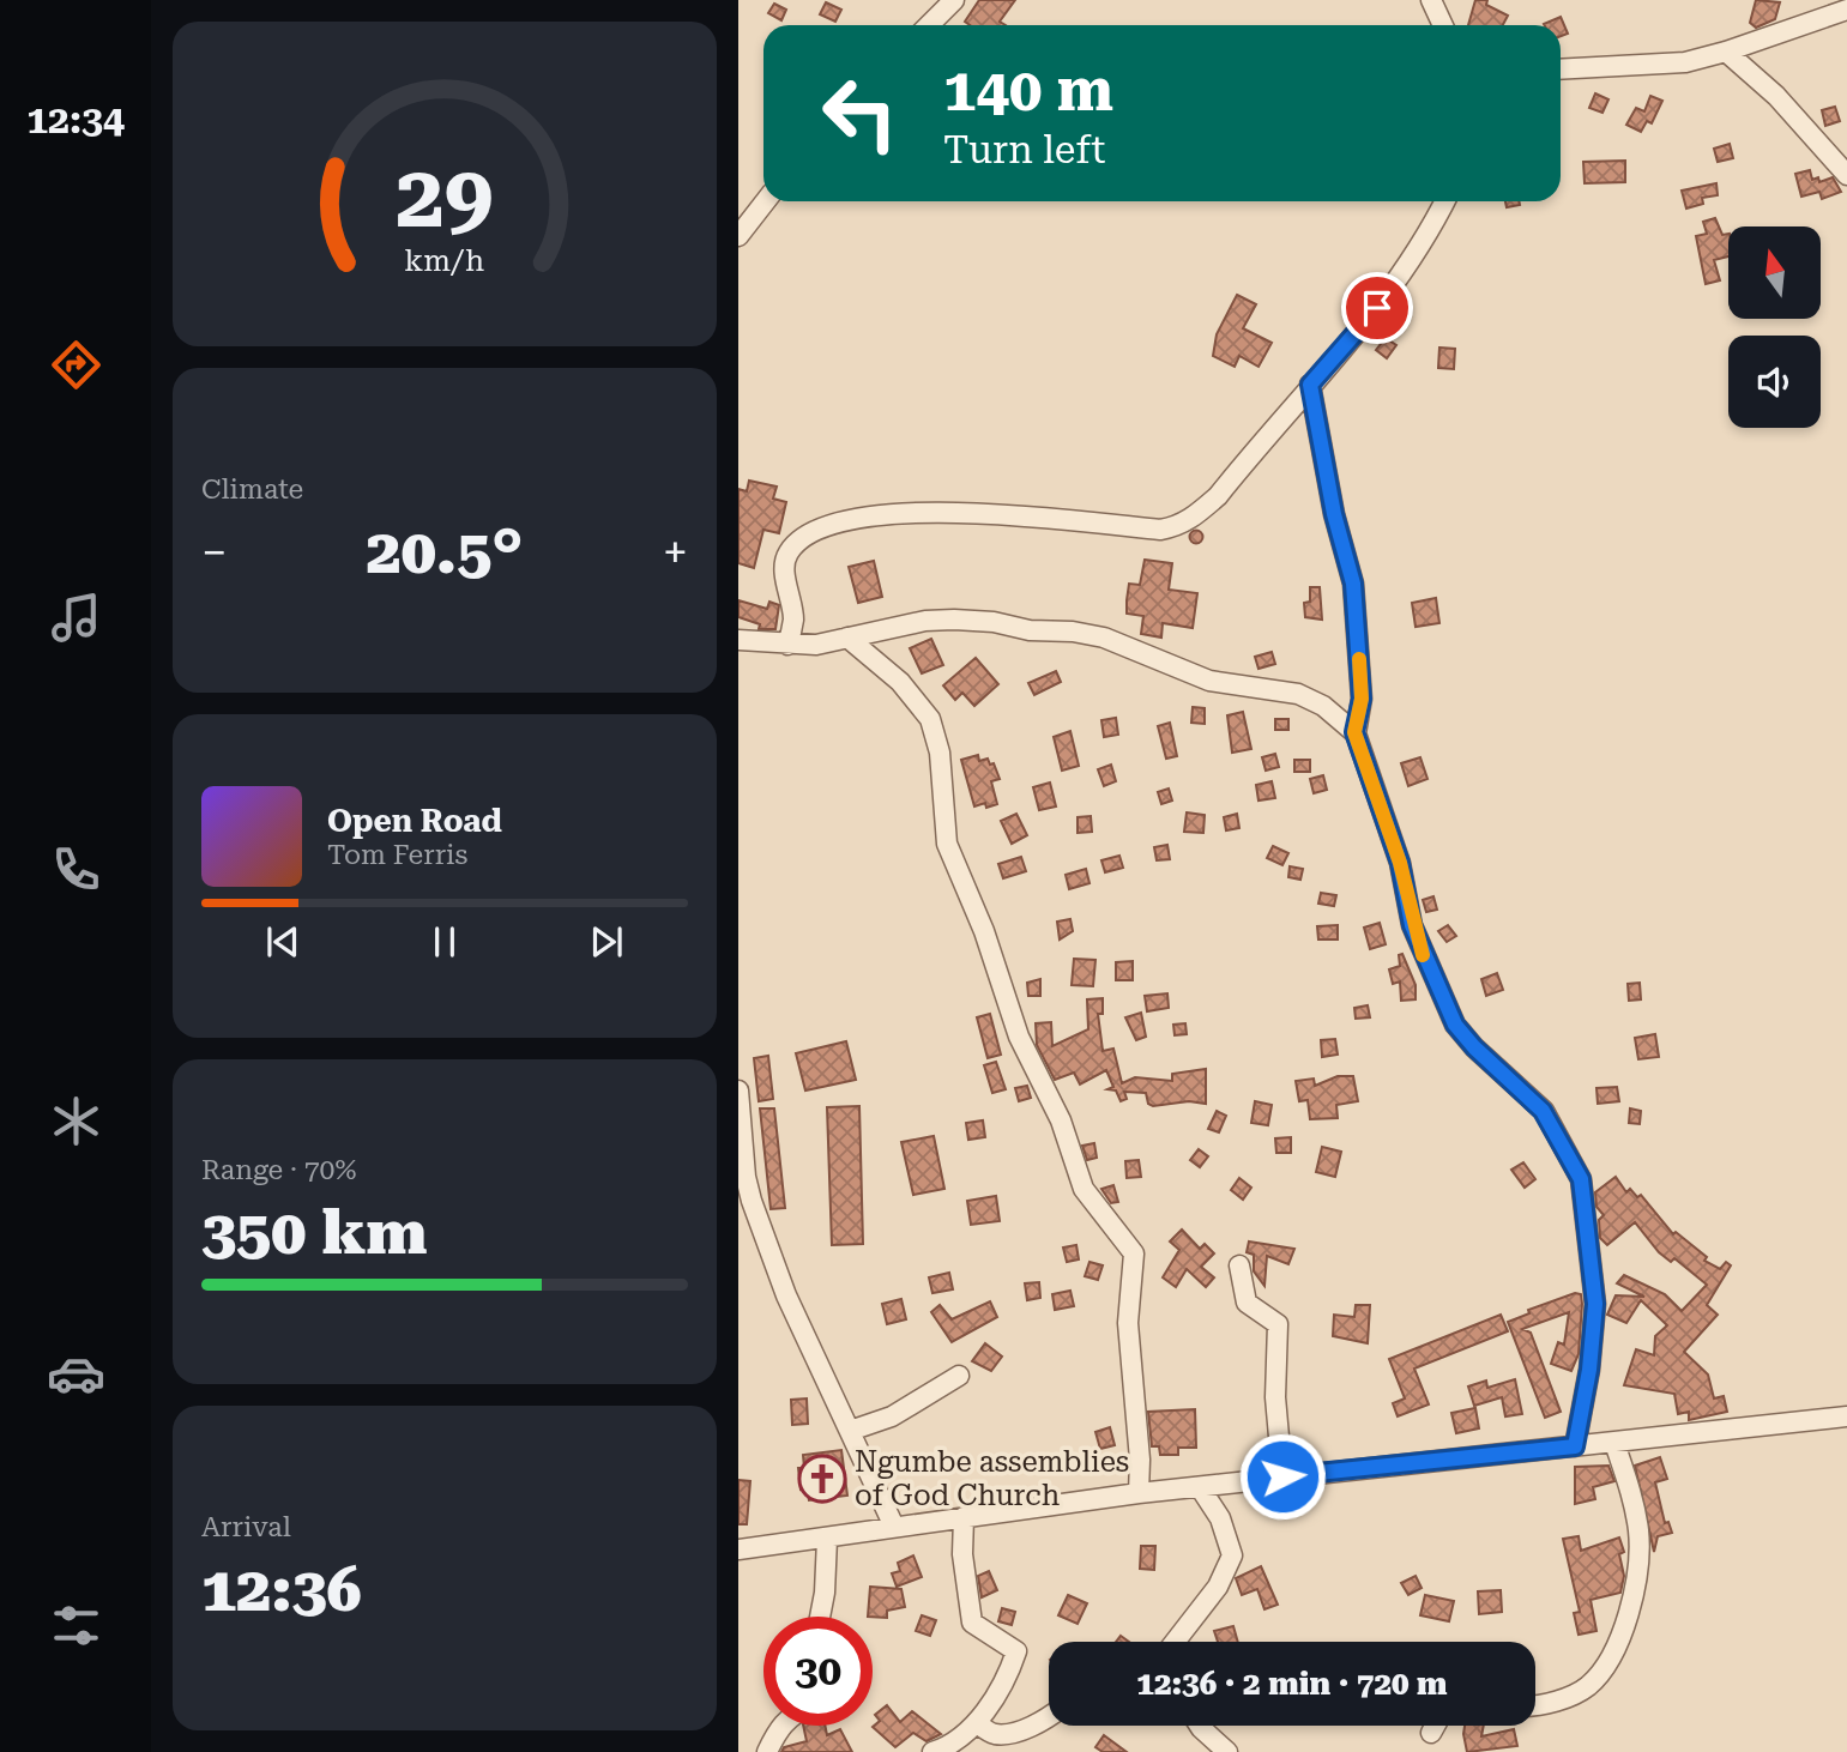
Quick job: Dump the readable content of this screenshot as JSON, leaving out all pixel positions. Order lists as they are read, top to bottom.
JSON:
{
  "places": {
    "church": ["Ngumbe assemblies of God Church"]
  },
  "north": "top",
  "page": {
    "tabs": "12:34",
    "turn": ["140 m", "Turn left"],
    "tile": [
      "Climate",
      ["Range · 70%", "350 km"],
      ["Arrival", "12:36"]
    ],
    "heat": ["−", "20.5°", "+"],
    "song": ["Open Road", "Tom Ferris"],
    "limit": "30",
    "trip": "12:36 · 2 min · 720 m",
    "gauge": ["29", "km/h"]
  }
}
